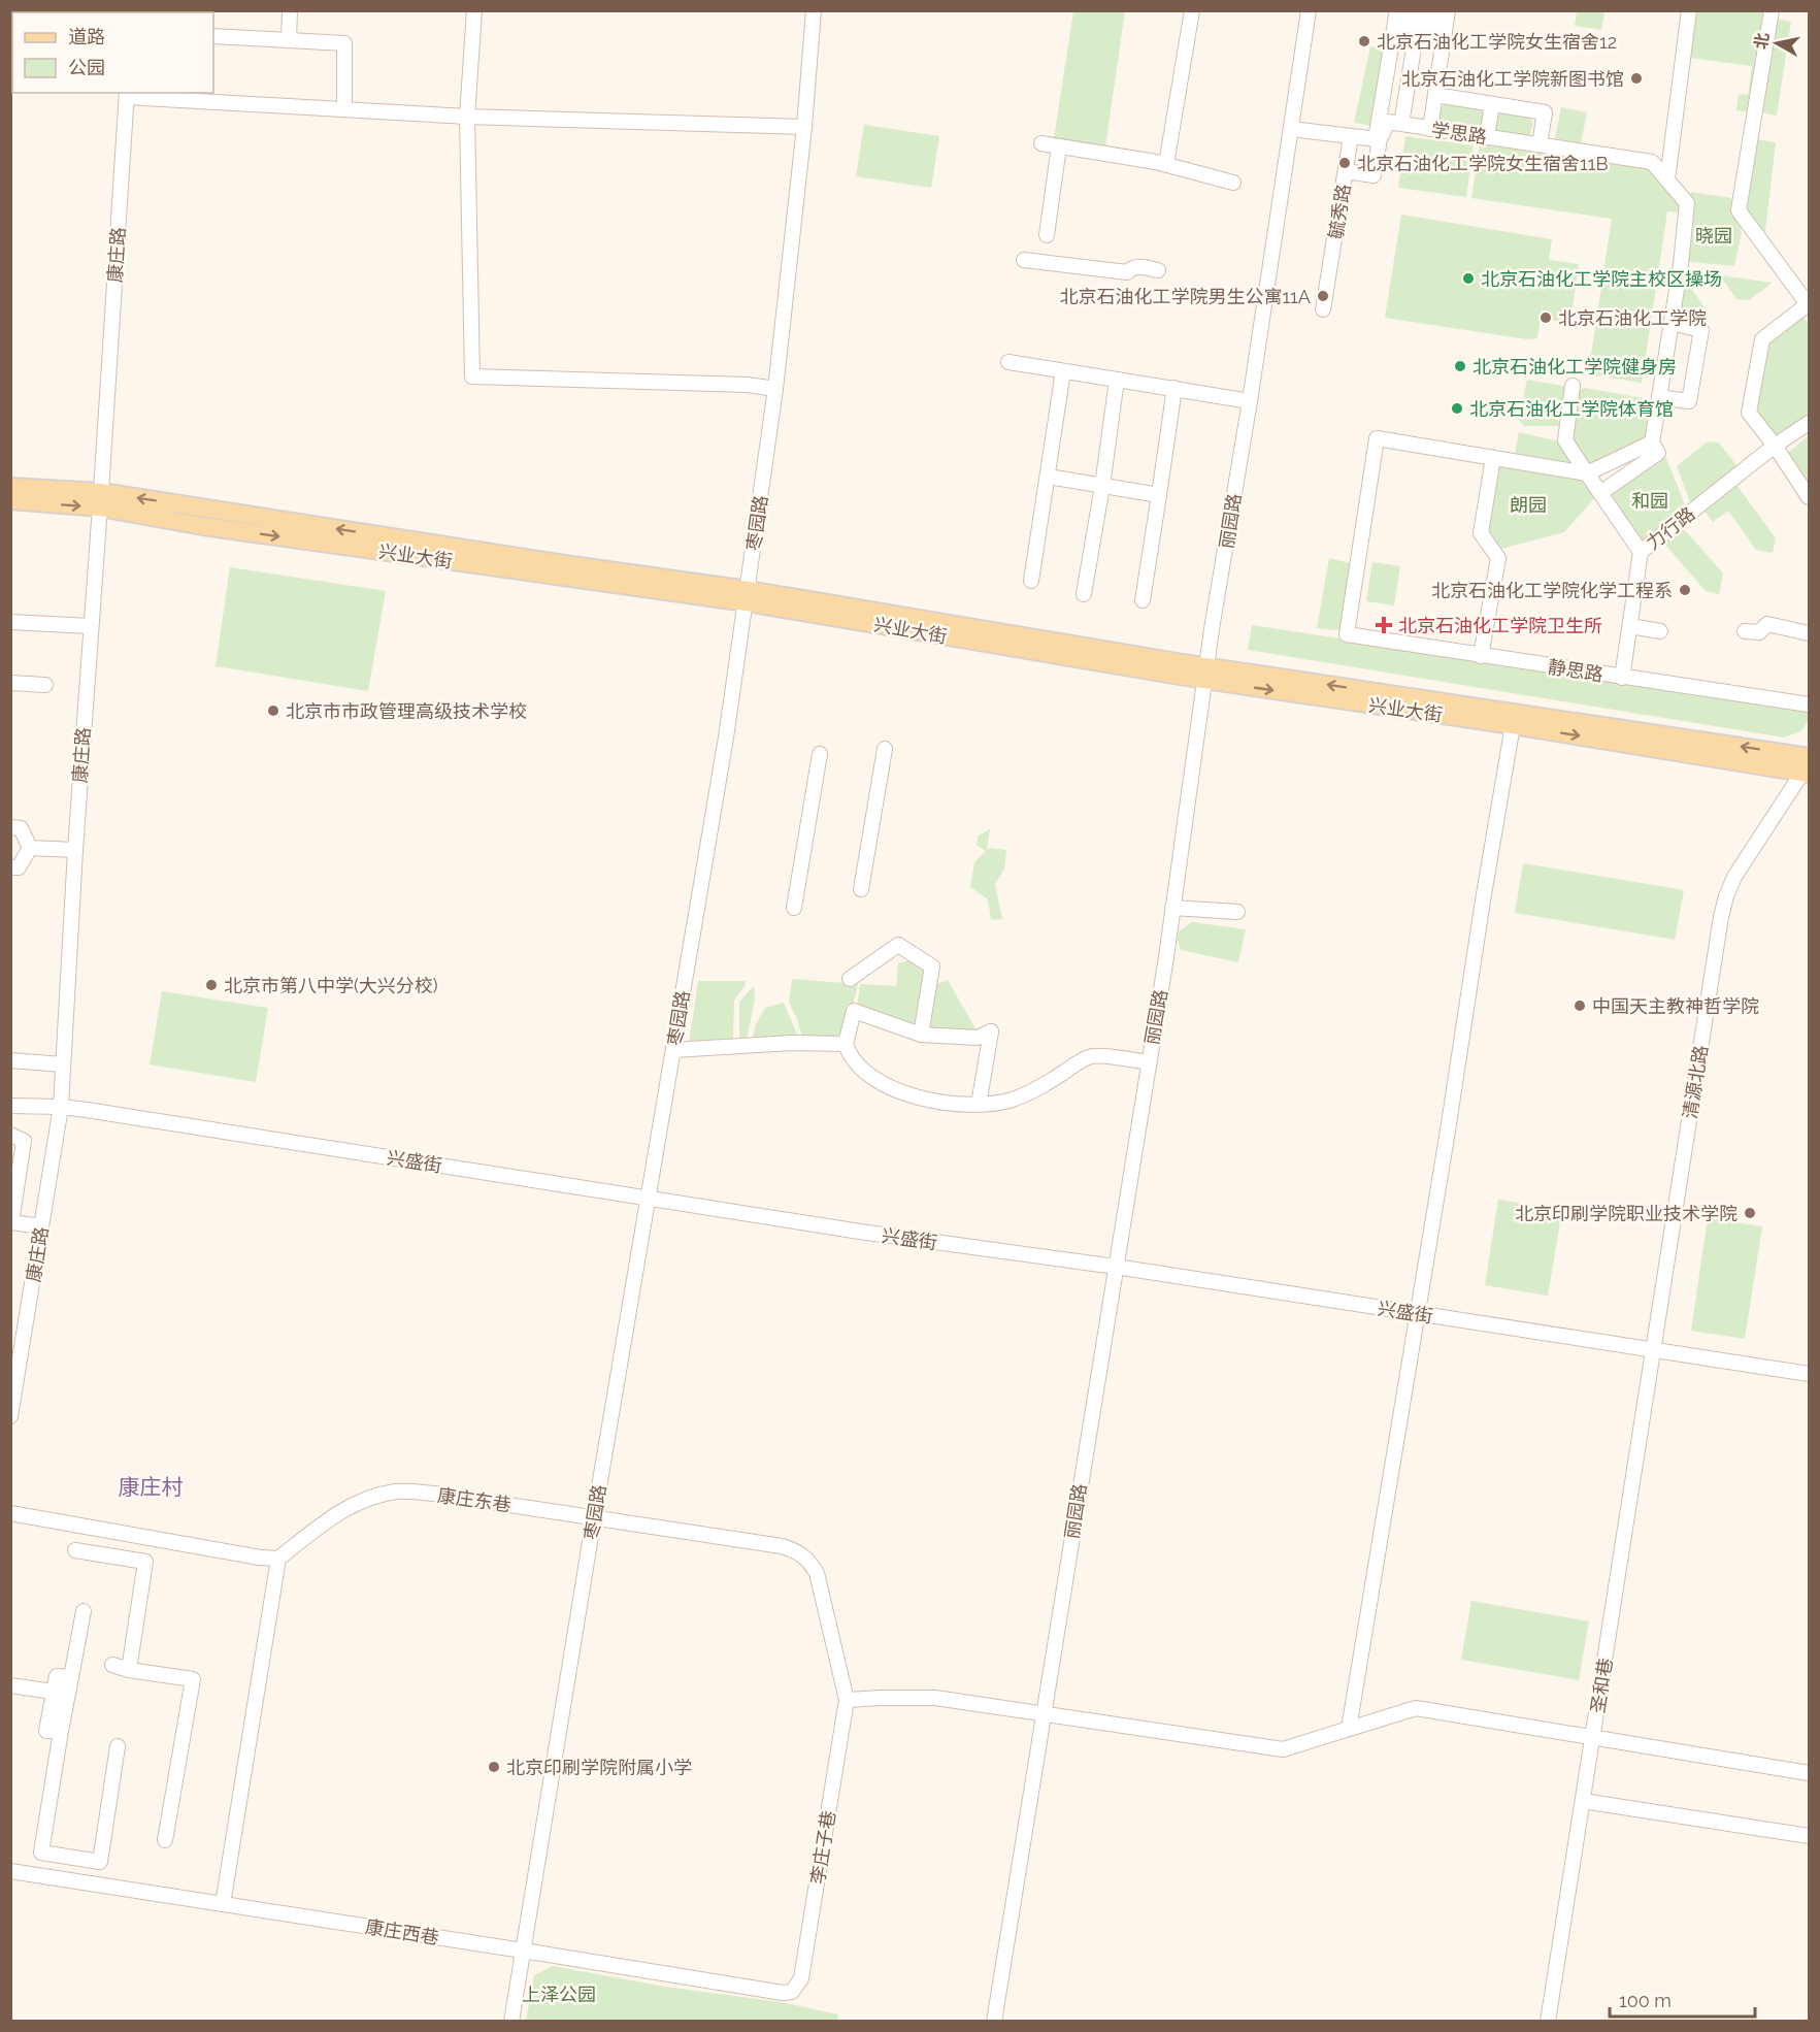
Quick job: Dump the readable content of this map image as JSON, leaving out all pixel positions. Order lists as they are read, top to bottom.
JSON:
{
  "streets": {
    "main road": ["兴业大街"],
    "street": [
      "学思路",
      "毓秀路",
      "康庄路",
      "丽园路",
      "枣园路",
      "力行路",
      "静思路",
      "清源北路",
      "兴盛街",
      "康庄东巷",
      "圣和巷",
      "李庄子巷",
      "康庄西巷"
    ]
  },
  "crossings": [
    ["学思路", "力行路"],
    ["康庄路", "兴业大街"],
    ["康庄路", "兴盛街"],
    ["丽园路", "兴业大街"],
    ["丽园路", "兴盛街"],
    ["枣园路", "兴业大街"],
    ["枣园路", "兴盛街"],
    ["枣园路", "康庄东巷"],
    ["枣园路", "康庄西巷"],
    ["兴业大街", "清源北路"],
    ["清源北路", "兴盛街"],
    ["清源北路", "圣和巷"],
    ["兴盛街", "圣和巷"],
    ["康庄东巷", "李庄子巷"],
    ["李庄子巷", "康庄西巷"]
  ],
  "districts": ["康庄村"],
  "parks": [
    "晓园",
    "和园",
    "朗园",
    "上泽公园"
  ],
  "places": {
    "other": [
      "北京石油化工学院女生宿舍12",
      "北京石油化工学院新图书馆",
      "北京石油化工学院女生宿舍11B",
      "北京石油化工学院主校区操场",
      "北京石油化工学院男生公寓11A",
      "北京石油化工学院",
      "北京石油化工学院健身房",
      "北京石油化工学院体育馆",
      "北京石油化工学院化学工程系",
      "北京市市政管理高级技术学校",
      "北京市第八中学(大兴分校)",
      "中国天主教神哲学院",
      "北京印刷学院职业技术学院",
      "北京印刷学院附属小学"
    ],
    "health": ["北京石油化工学院卫生所"]
  },
  "legend": ["道路", "公园"],
  "scale_bar": "100 m",
  "north": "left"
}
